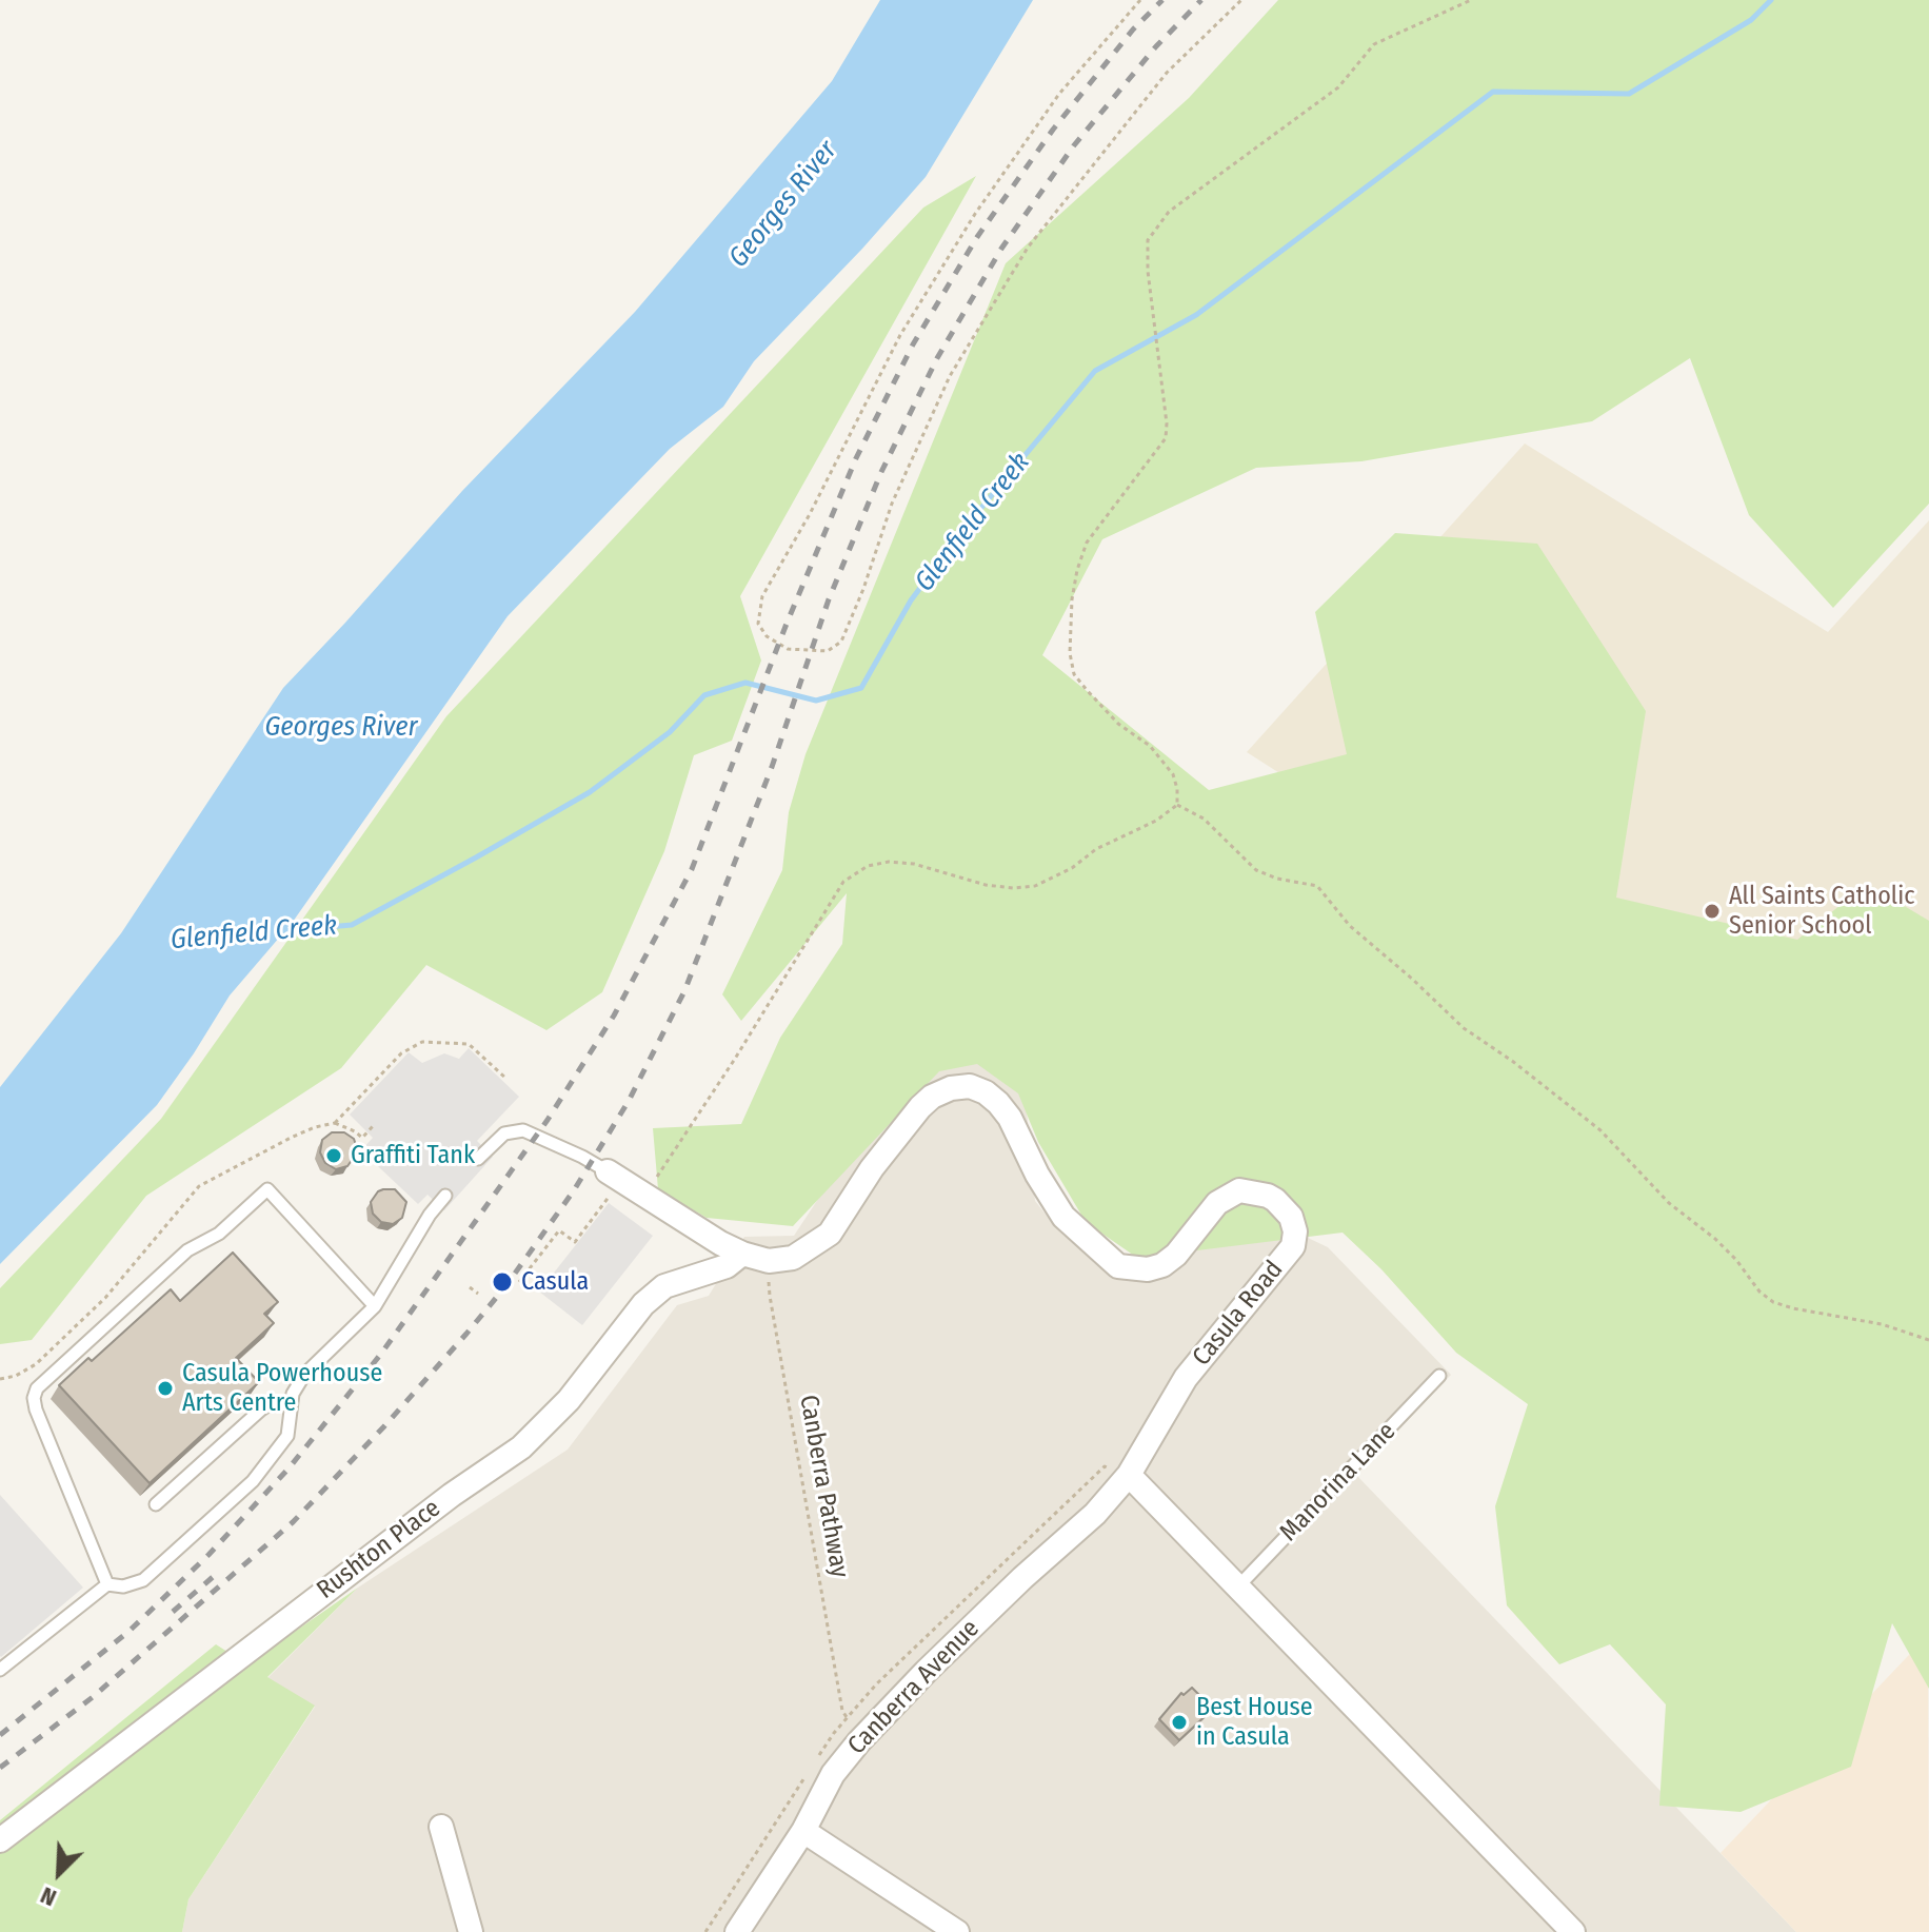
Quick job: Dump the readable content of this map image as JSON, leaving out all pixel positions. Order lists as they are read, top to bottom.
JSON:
{
  "streets": {
    "street": ["Casula Road", "Rushton Place", "Canberra Avenue"],
    "lane": ["Manorina Lane"],
    "path": ["Canberra Pathway"]
  },
  "crossings": [
    ["Casula Road", "Canberra Pathway"],
    ["Casula Road", "Canberra Avenue"]
  ],
  "water": ["Georges River", "Glenfield Creek"],
  "places": [
    "All Saints Catholic Senior School",
    "Graffiti Tank",
    "Casula",
    "Casula Powerhouse Arts Centre",
    "Best House in Casula"
  ],
  "north": "bottom left"
}
